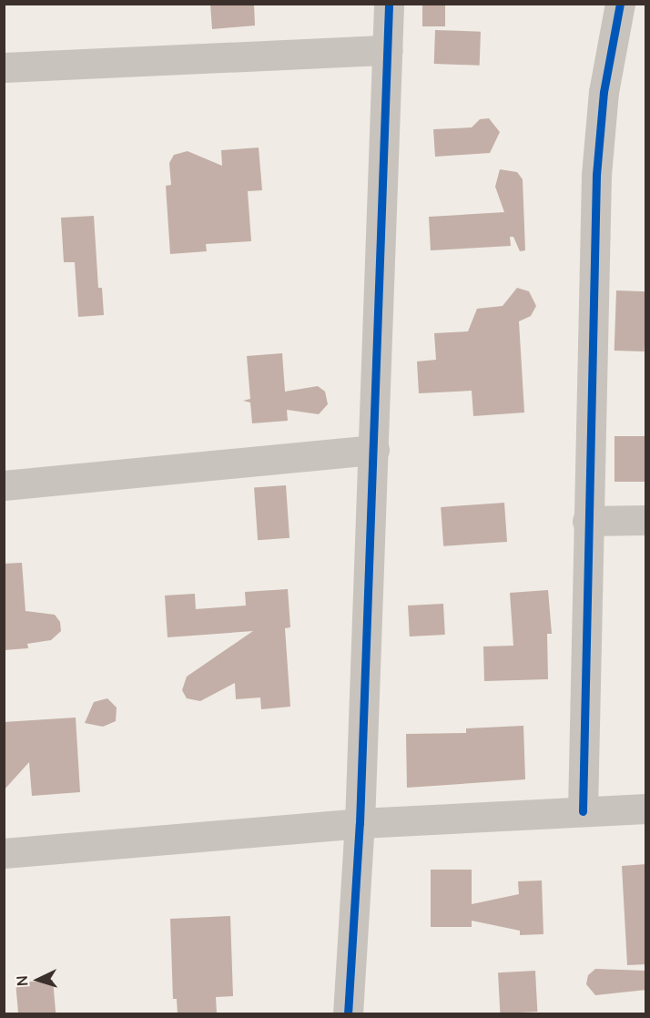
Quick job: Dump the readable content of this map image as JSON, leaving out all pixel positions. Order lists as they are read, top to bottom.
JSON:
{
  "north": "left"
}
